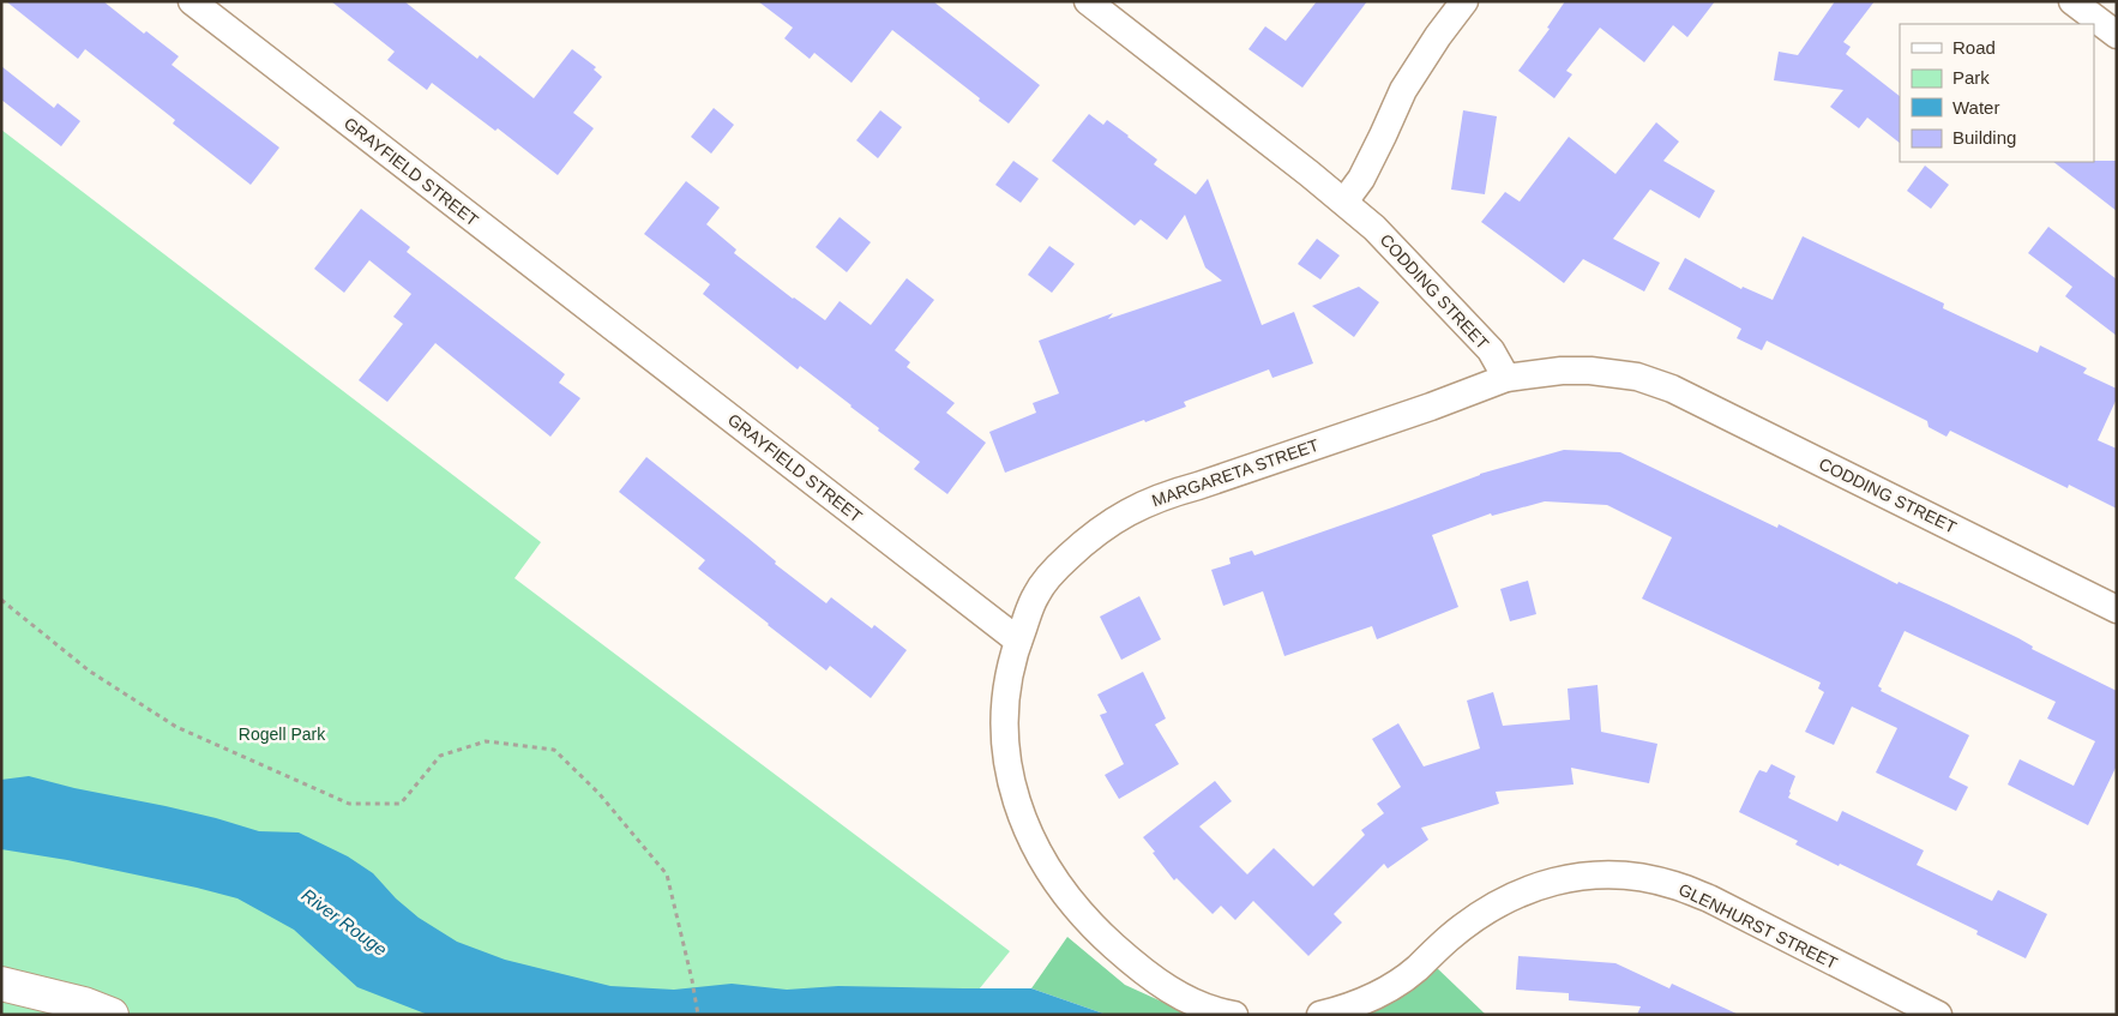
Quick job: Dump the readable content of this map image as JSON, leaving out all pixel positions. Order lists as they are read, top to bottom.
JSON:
{
  "streets": {
    "street": [
      "GRAYFIELD STREET",
      "CODDING STREET",
      "MARGARETA STREET",
      "GLENHURST STREET"
    ]
  },
  "crossings": [
    ["GRAYFIELD STREET", "MARGARETA STREET"],
    ["CODDING STREET", "MARGARETA STREET"]
  ],
  "water": ["River Rouge"],
  "parks": ["Rogell Park"],
  "legend": [
    "Road",
    "Park",
    "Water",
    "Building"
  ]
}
